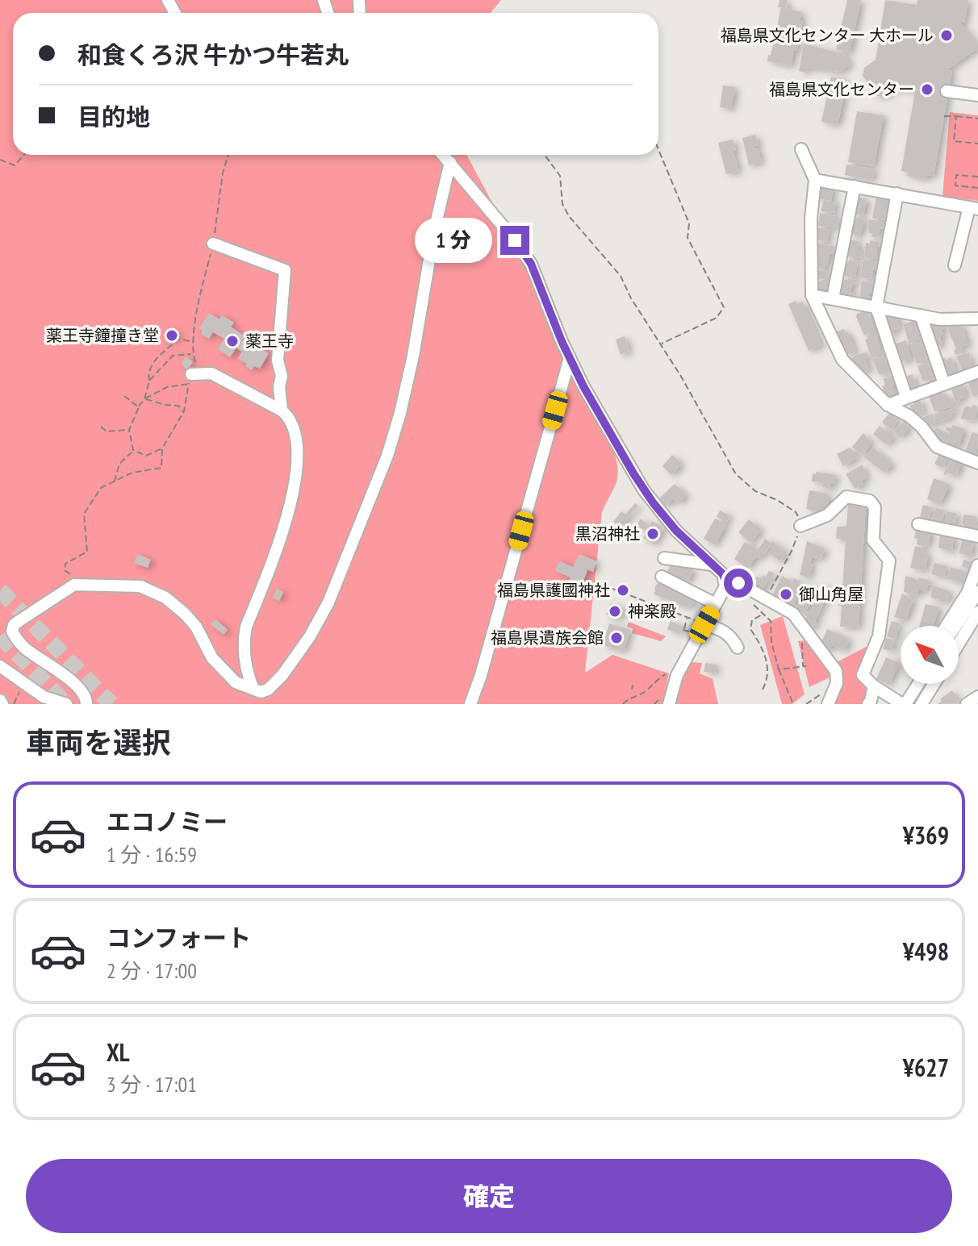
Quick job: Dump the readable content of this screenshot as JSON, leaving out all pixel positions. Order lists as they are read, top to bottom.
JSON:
{
  "places": [
    "福島県文化センター 大ホール",
    "福島県文化センター",
    "薬王寺鐘撞き堂",
    "薬王寺",
    "黒沼神社",
    "福島県護國神社",
    "御山角屋",
    "神楽殿",
    "福島県遺族会館"
  ],
  "north": "top left",
  "page": {
    "banner": ["和食くろ沢 牛かつ牛若丸", "目的地"],
    "bubble": "1 分",
    "heading": "車両を選択",
    "list": [
      {
        "name": "エコノミー",
        "note": "1 分 · 16:59",
        "value": "¥369"
      },
      {
        "name": "コンフォート",
        "note": "2 分 · 17:00",
        "value": "¥498"
      },
      {
        "name": "XL",
        "note": "3 分 · 17:01",
        "value": "¥627"
      }
    ],
    "buttons": "確定"
  }
}
